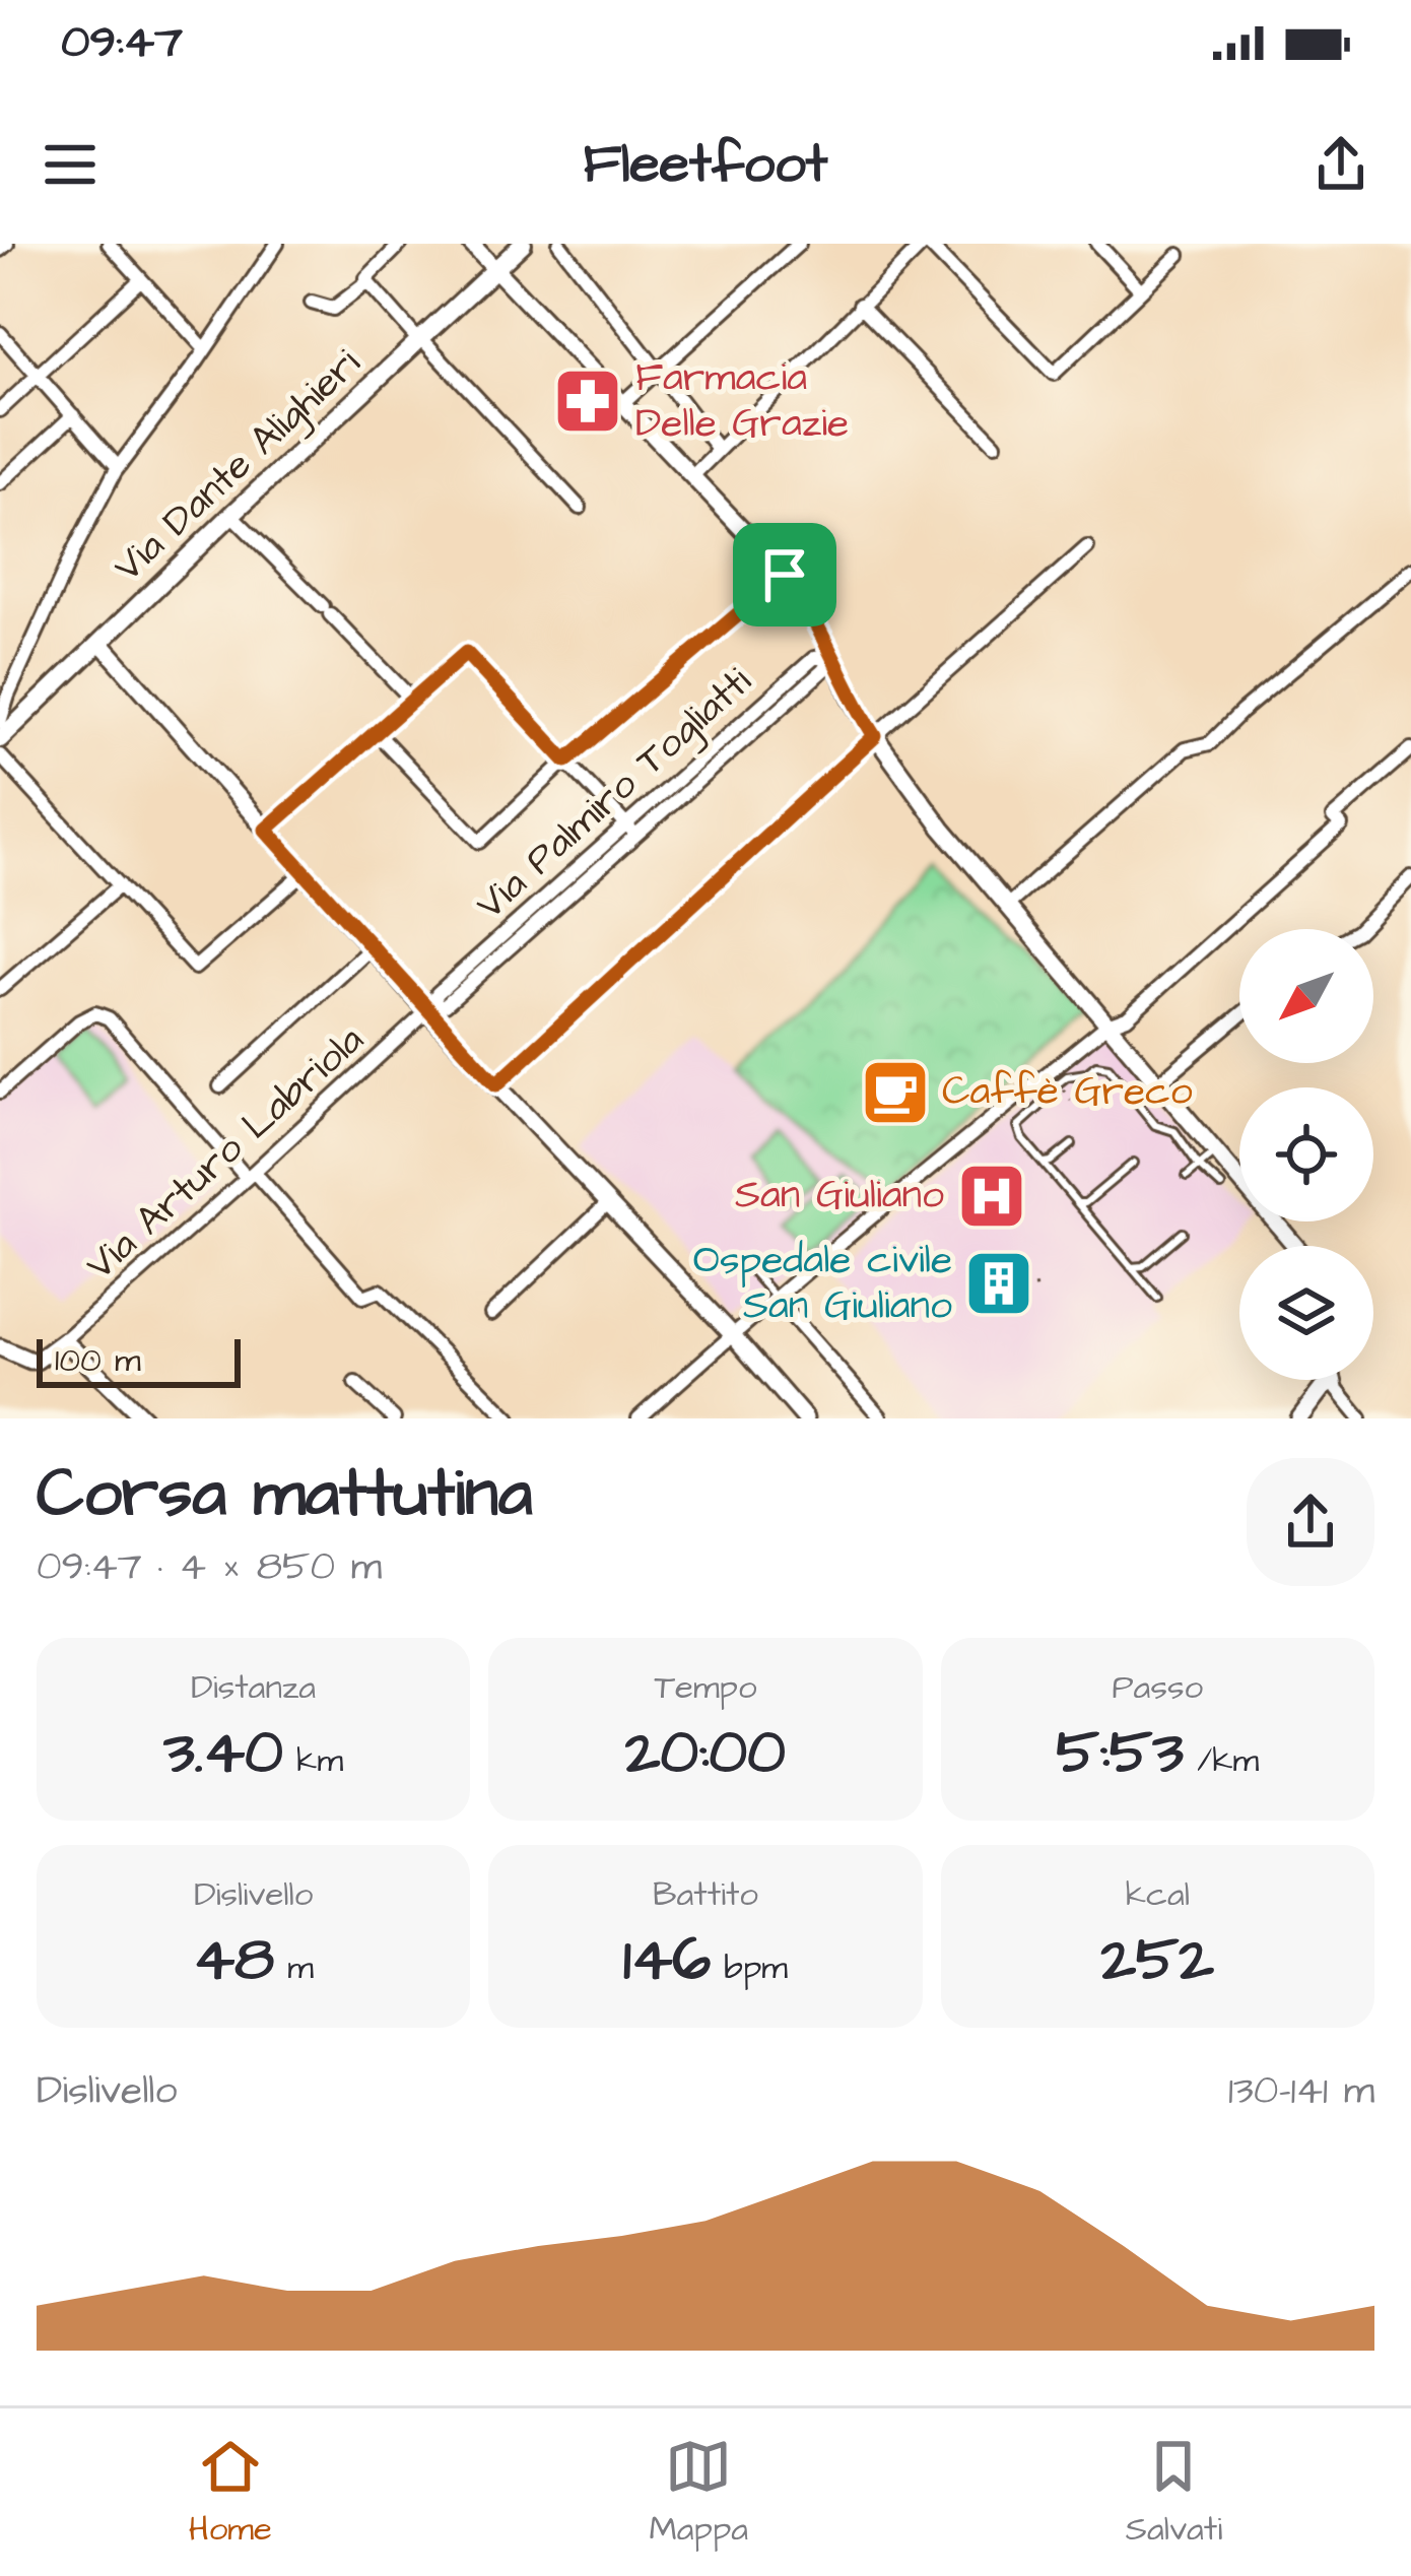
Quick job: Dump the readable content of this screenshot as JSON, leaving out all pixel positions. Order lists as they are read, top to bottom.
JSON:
{
  "streets": {
    "main road": ["Via Dante Alighieri"],
    "street": ["Via Palmiro Togliatti", "Via Arturo Labriola"]
  },
  "crossings": [
    ["Via Palmiro Togliatti", "Via Arturo Labriola"]
  ],
  "places": {
    "pharmacy": ["Farmacia Delle Grazie"],
    "cafe": ["Caffè Greco"],
    "hospital": ["San Giuliano"],
    "building": ["Ospedale civile San Giuliano"]
  },
  "scale_bar": "100 m",
  "north": "bottom left",
  "page": {
    "status": "09:47",
    "header": "Fleetfoot",
    "scale": "100 m",
    "heading": ["Corsa mattutina", "09:47 · 4 × 850 m"],
    "stats": [
      ["Distanza", "3.40 km"],
      ["Tempo", "20:00"],
      ["Passo", "5:53 /km"],
      ["Dislivello", "48 m"],
      ["Battito", "146 bpm"],
      ["kcal", "252"]
    ],
    "chart": ["Dislivello", "130–141 m"],
    "tabs": ["Home", "Mappa", "Salvati"]
  }
}
